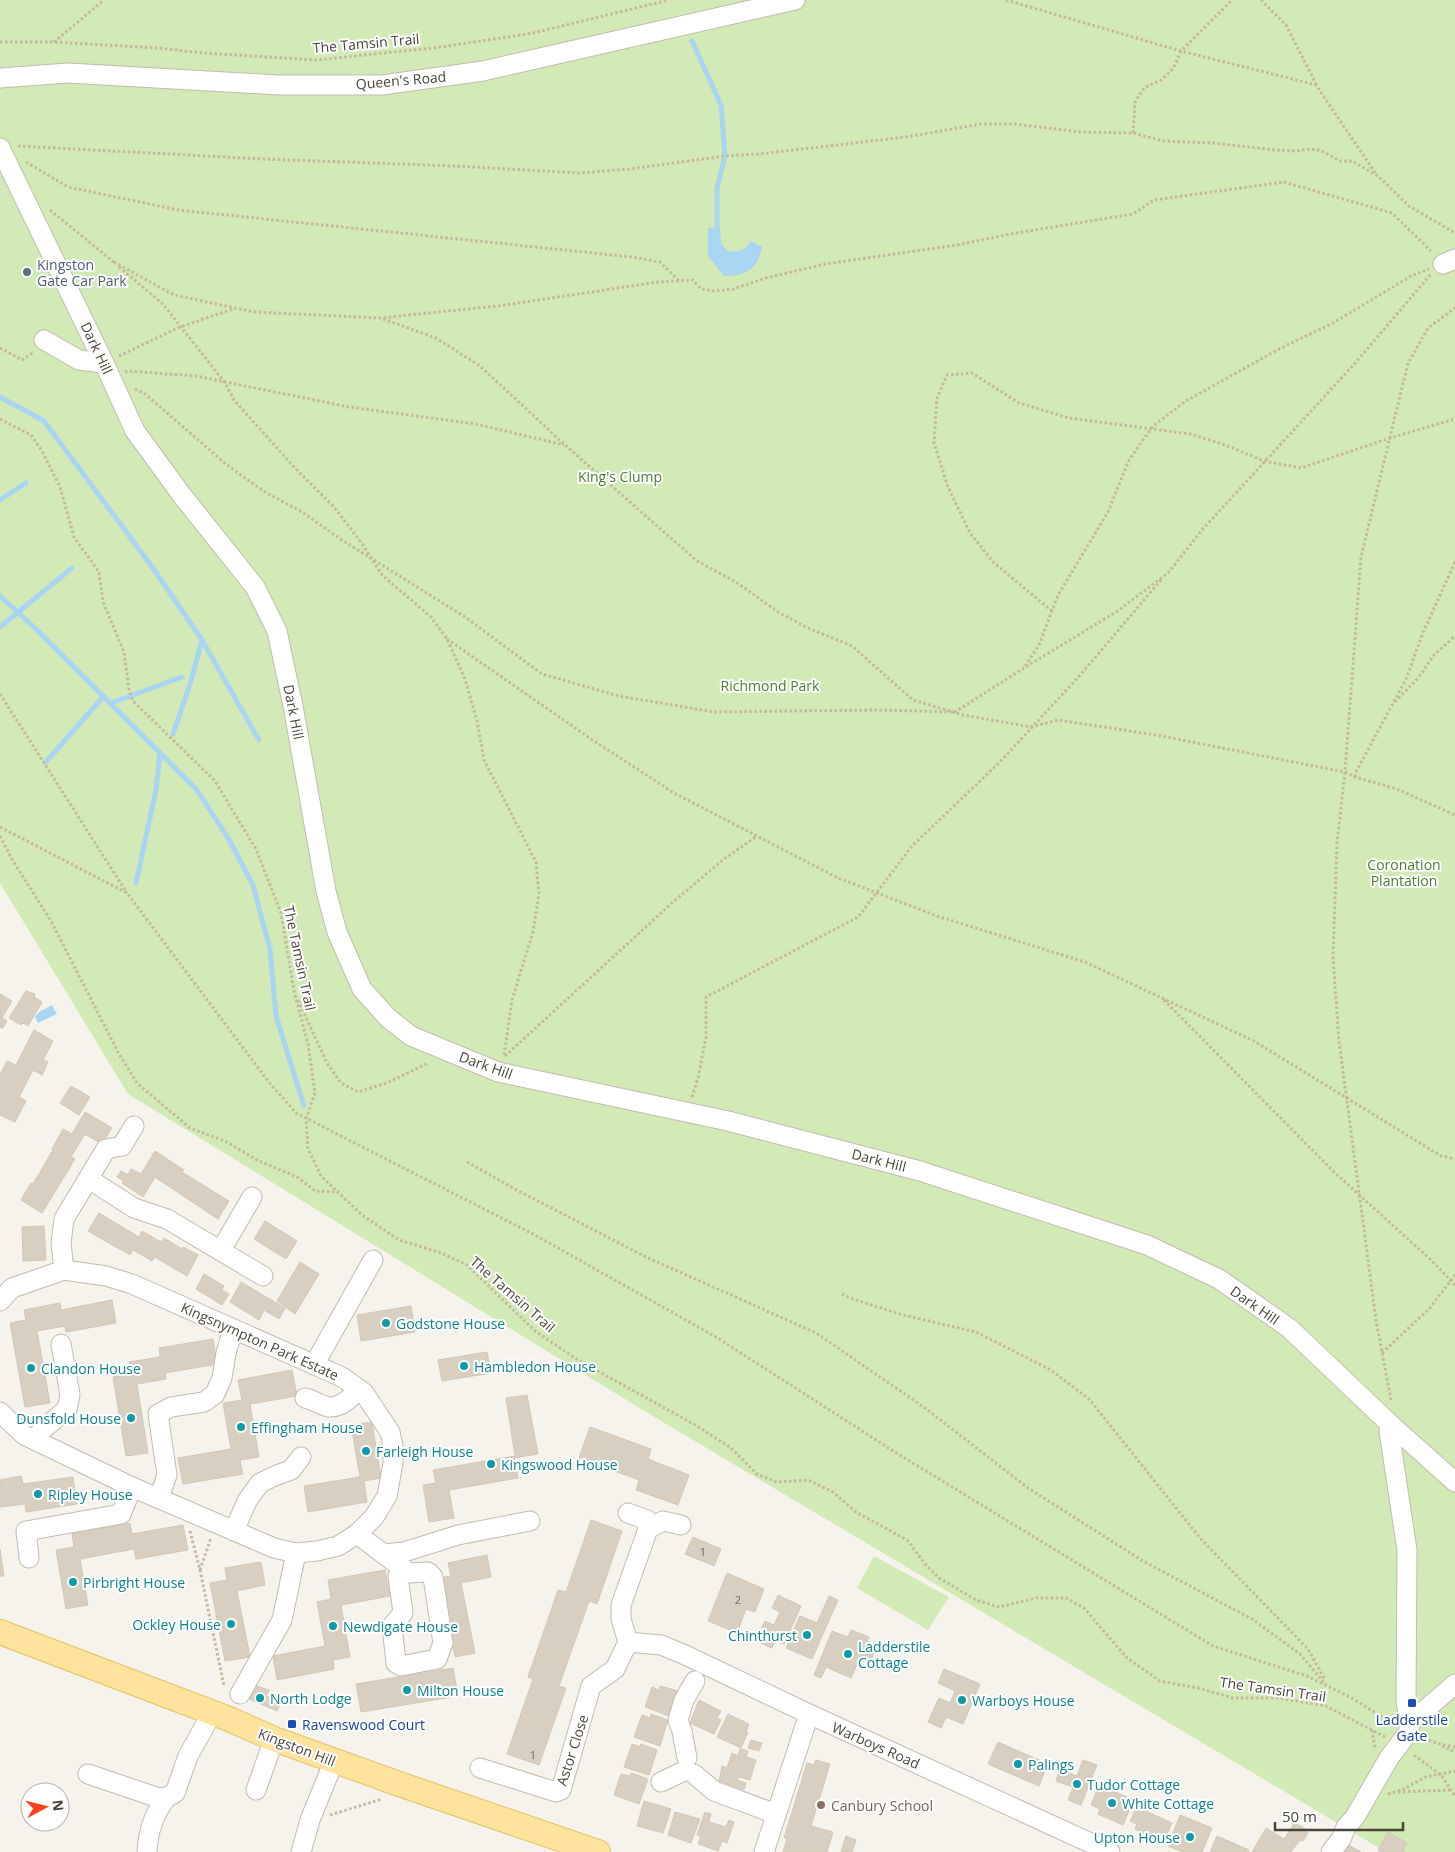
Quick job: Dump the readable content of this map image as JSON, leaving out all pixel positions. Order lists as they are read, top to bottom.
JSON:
{
  "streets": {
    "main road": ["Kingston Hill"],
    "street": [
      "Queen's Road",
      "Dark Hill",
      "Kingsnympton Park Estate",
      "Warboys Road",
      "Astor Close"
    ],
    "path": ["The Tamsin Trail"]
  },
  "crossings": [
    ["Warboys Road", "Astor Close"]
  ],
  "parks": ["King's Clump", "Richmond Park", "Coronation Plantation"],
  "places": {
    "other": [
      "Kingston Gate Car Park",
      "Godstone House",
      "Hambledon House",
      "Clandon House",
      "Dunsfold House",
      "Effingham House",
      "Farleigh House",
      "Kingswood House",
      "Ripley House",
      "Pirbright House",
      "Ockley House",
      "Newdigate House",
      "Chinthurst",
      "Ladderstile Cottage",
      "Milton House",
      "North Lodge",
      "Warboys House",
      "Palings",
      "Tudor Cottage",
      "White Cottage",
      "Canbury School",
      "Upton House"
    ],
    "transit": ["Ladderstile Gate", "Ravenswood Court"]
  },
  "house_numbers": ["1", "2", "1"],
  "scale_bar": "50 m",
  "north": "right"
}
